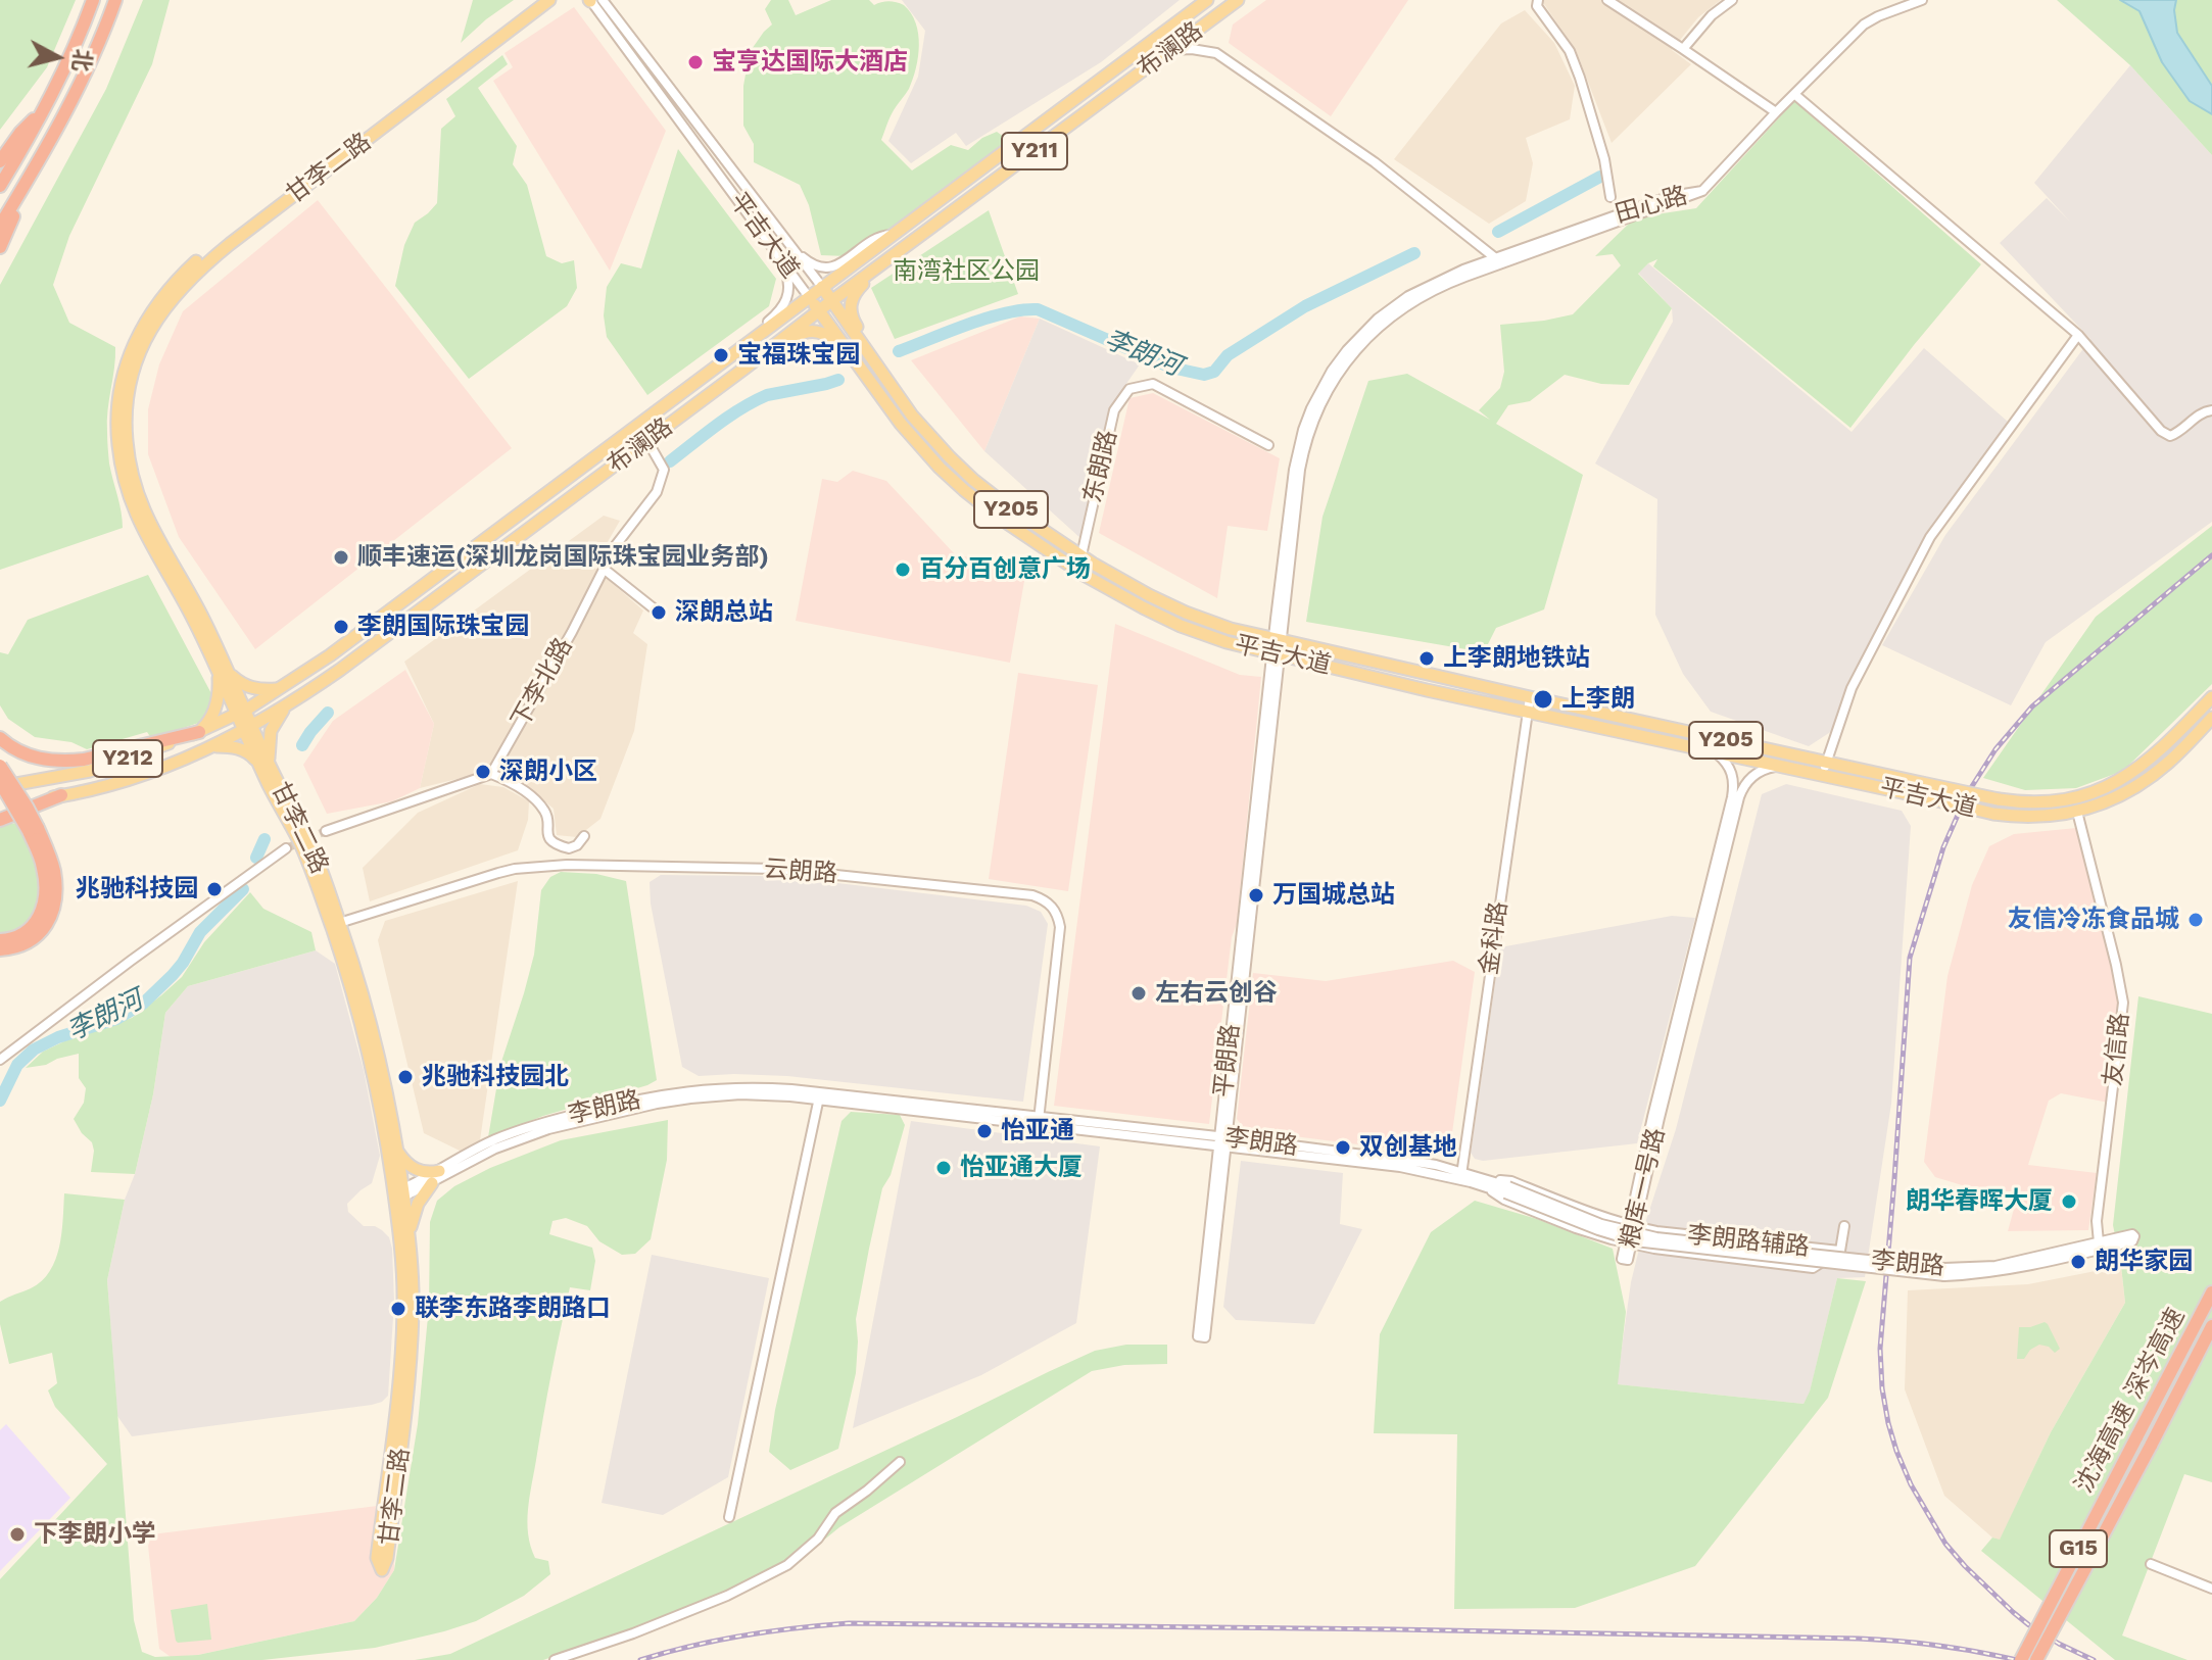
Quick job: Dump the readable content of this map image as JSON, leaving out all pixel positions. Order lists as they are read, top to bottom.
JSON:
{
  "streets": {
    "highway": ["沈海高速 深岑高速", "G15"],
    "main road": [
      "布澜路",
      "Y211",
      "甘李二路",
      "平吉大道",
      "Y205",
      "Y212"
    ],
    "street": [
      "田心路",
      "东朗路",
      "下李北路",
      "云朗路",
      "金科路",
      "友信路",
      "平朗路",
      "李朗路",
      "粮库一号路",
      "李朗路辅路"
    ]
  },
  "crossings": [
    ["布澜路", "甘李二路"],
    ["布澜路", "平吉大道"],
    ["布澜路", "下李北路"],
    ["甘李二路", "云朗路"],
    ["甘李二路", "李朗路"],
    ["田心路", "平吉大道"],
    ["田心路", "平朗路"],
    ["平吉大道", "东朗路"],
    ["平吉大道", "金科路"],
    ["平吉大道", "友信路"],
    ["平吉大道", "平朗路"],
    ["平吉大道", "粮库一号路"],
    ["云朗路", "李朗路"],
    ["金科路", "李朗路"],
    ["友信路", "李朗路"],
    ["平朗路", "李朗路"],
    ["李朗路", "李朗路辅路"],
    ["粮库一号路", "李朗路辅路"]
  ],
  "water": ["李朗河"],
  "parks": ["南湾社区公园"],
  "places": [
    "宝亨达国际大酒店",
    "宝福珠宝园",
    "顺丰速运(深圳龙岗国际珠宝园业务部)",
    "百分百创意广场",
    "深朗总站",
    "李朗国际珠宝园",
    "上李朗地铁站",
    "上李朗",
    "深朗小区",
    "兆驰科技园",
    "万国城总站",
    "友信冷冻食品城",
    "左右云创谷",
    "兆驰科技园北",
    "怡亚通",
    "双创基地",
    "怡亚通大厦",
    "朗华春晖大厦",
    "朗华家园",
    "联李东路李朗路口",
    "下李朗小学"
  ],
  "north": "right"
}
